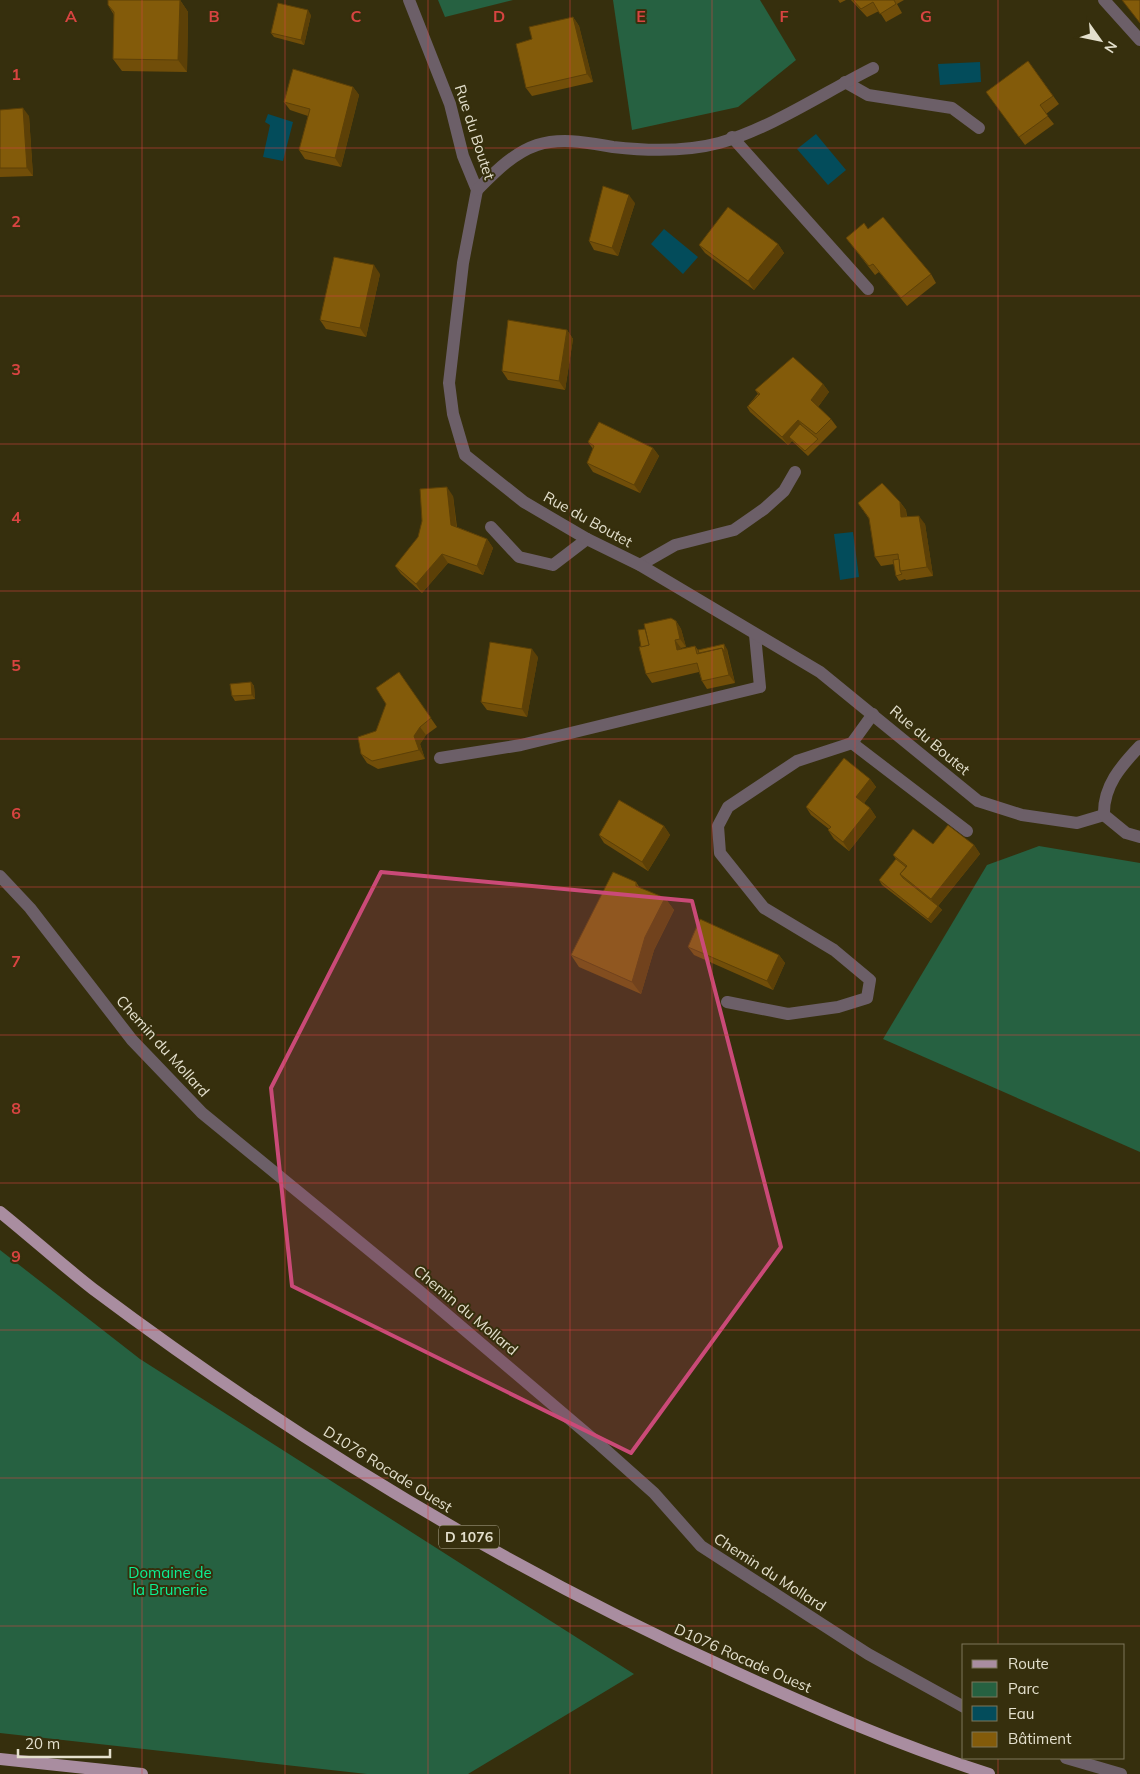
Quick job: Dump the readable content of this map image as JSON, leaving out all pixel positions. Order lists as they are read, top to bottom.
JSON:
{
  "streets": {
    "main road": ["D1076 Rocade Ouest", "D 1076"],
    "street": ["Rue du Boutet", "Chemin du Mollard"]
  },
  "parks": ["Domaine de la Brunerie"],
  "legend": [
    "Route",
    "Parc",
    "Eau",
    "Bâtiment"
  ],
  "scale_bar": "20 m",
  "north": "bottom right",
  "grid": {
    "columns": [
      "A",
      "B",
      "C",
      "D",
      "E",
      "F",
      "G"
    ],
    "rows": [
      "1",
      "2",
      "3",
      "4",
      "5",
      "6",
      "7",
      "8",
      "9"
    ]
  }
}
